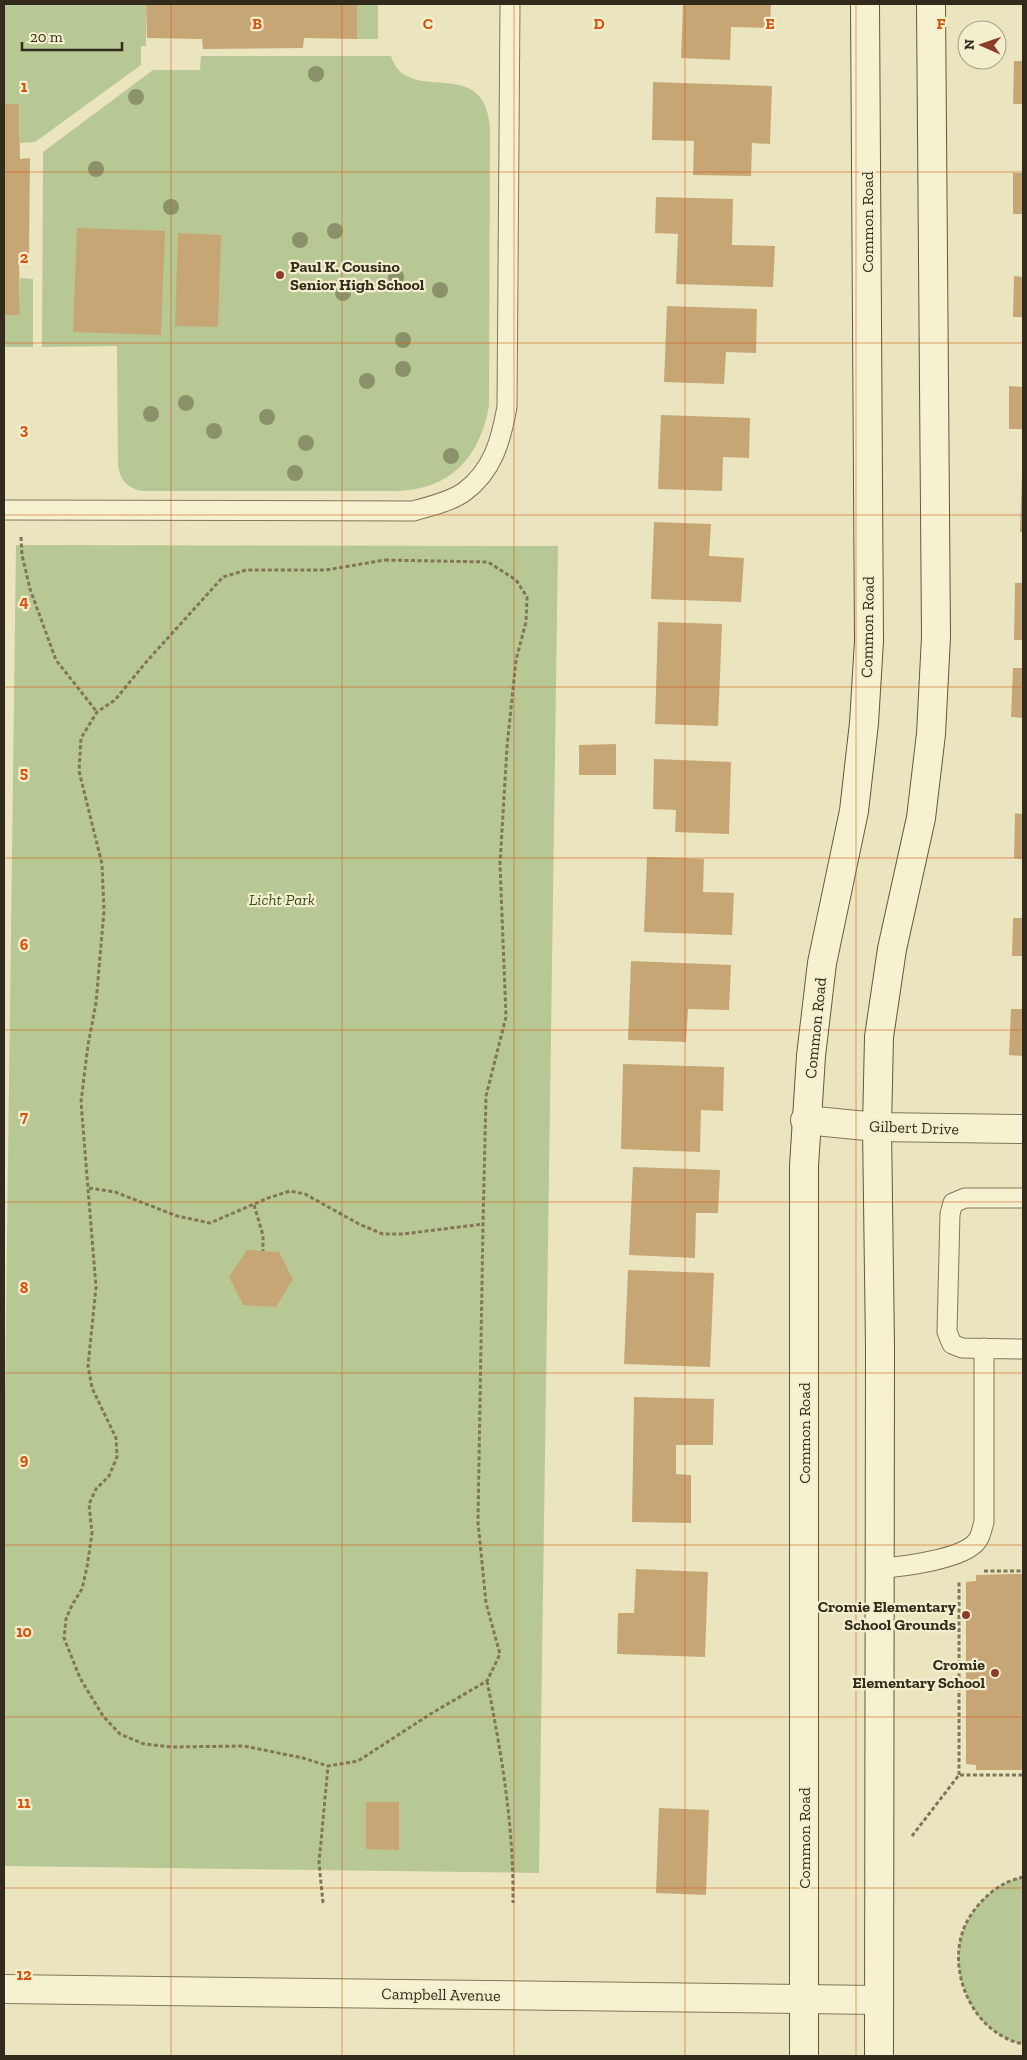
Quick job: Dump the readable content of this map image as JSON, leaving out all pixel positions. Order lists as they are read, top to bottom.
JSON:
{
  "streets": {
    "street": ["Common Road", "Gilbert Drive", "Campbell Avenue"]
  },
  "crossings": [
    ["Common Road", "Gilbert Drive"],
    ["Common Road", "Campbell Avenue"]
  ],
  "parks": ["Licht Park"],
  "places": ["Paul K. Cousino Senior High School", "Cromie Elementary School Grounds", "Cromie Elementary School"],
  "scale_bar": "20 m",
  "north": "left",
  "grid": {
    "columns": [
      "B",
      "C",
      "D",
      "E",
      "F"
    ],
    "rows": [
      "1",
      "2",
      "3",
      "4",
      "5",
      "6",
      "7",
      "8",
      "9",
      "10",
      "11",
      "12"
    ]
  }
}
